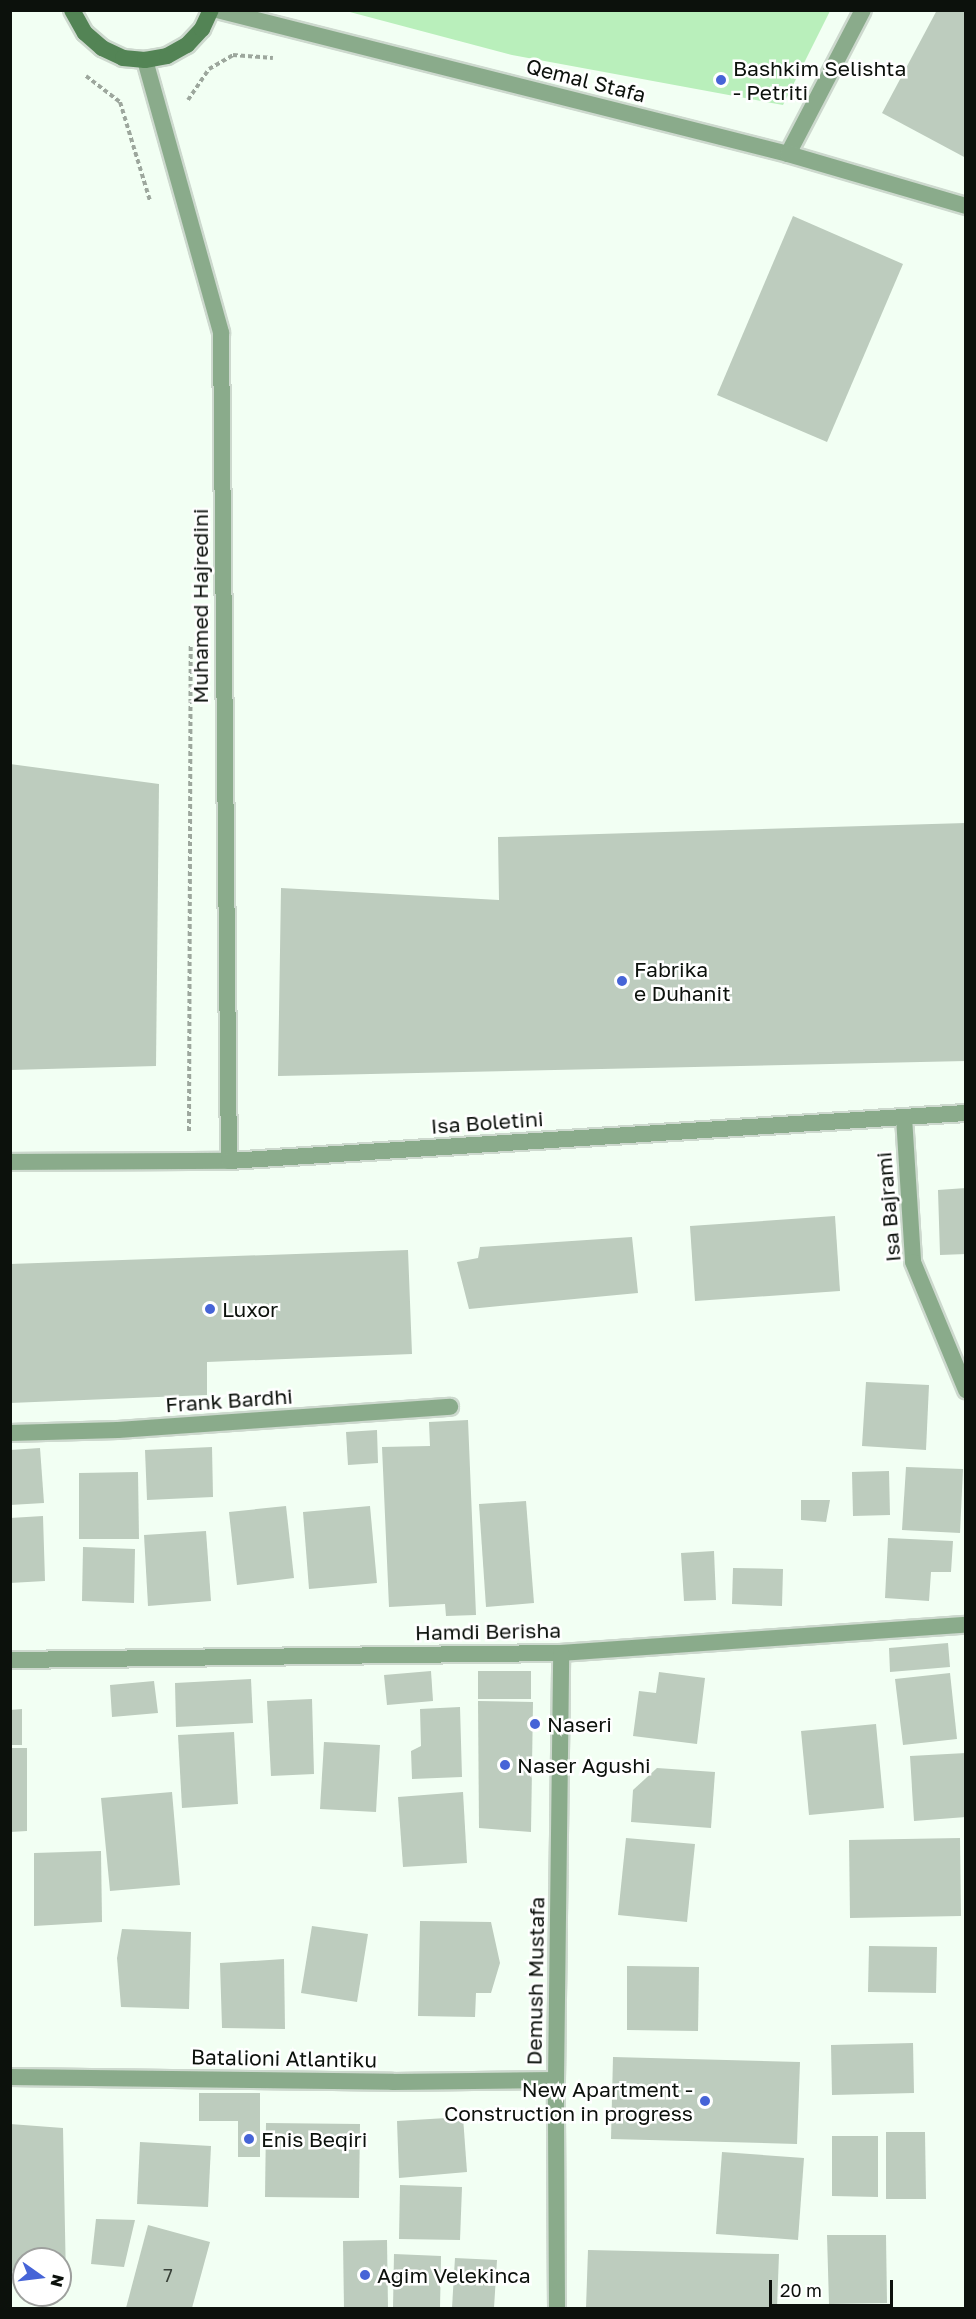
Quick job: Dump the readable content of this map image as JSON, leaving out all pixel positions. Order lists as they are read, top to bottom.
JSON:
{
  "streets": {
    "street": [
      "Qemal Stafa",
      "Muhamed Hajredini",
      "Isa Boletini",
      "Isa Bajrami",
      "Frank Bardhi",
      "Hamdi Berisha",
      "Demush Mustafa",
      "Batalioni Atlantiku"
    ]
  },
  "crossings": [
    ["Muhamed Hajredini", "Isa Boletini"],
    ["Isa Boletini", "Isa Bajrami"],
    ["Hamdi Berisha", "Demush Mustafa"],
    ["Demush Mustafa", "Batalioni Atlantiku"]
  ],
  "places": [
    "Bashkim Selishta - Petriti",
    "Fabrika e Duhanit",
    "Luxor",
    "Naseri",
    "Naser Agushi",
    "New Apartment - Construction in progress",
    "Enis Beqiri",
    "Agim Velekinca"
  ],
  "house_numbers": ["7"],
  "scale_bar": "20 m",
  "north": "right"
}
